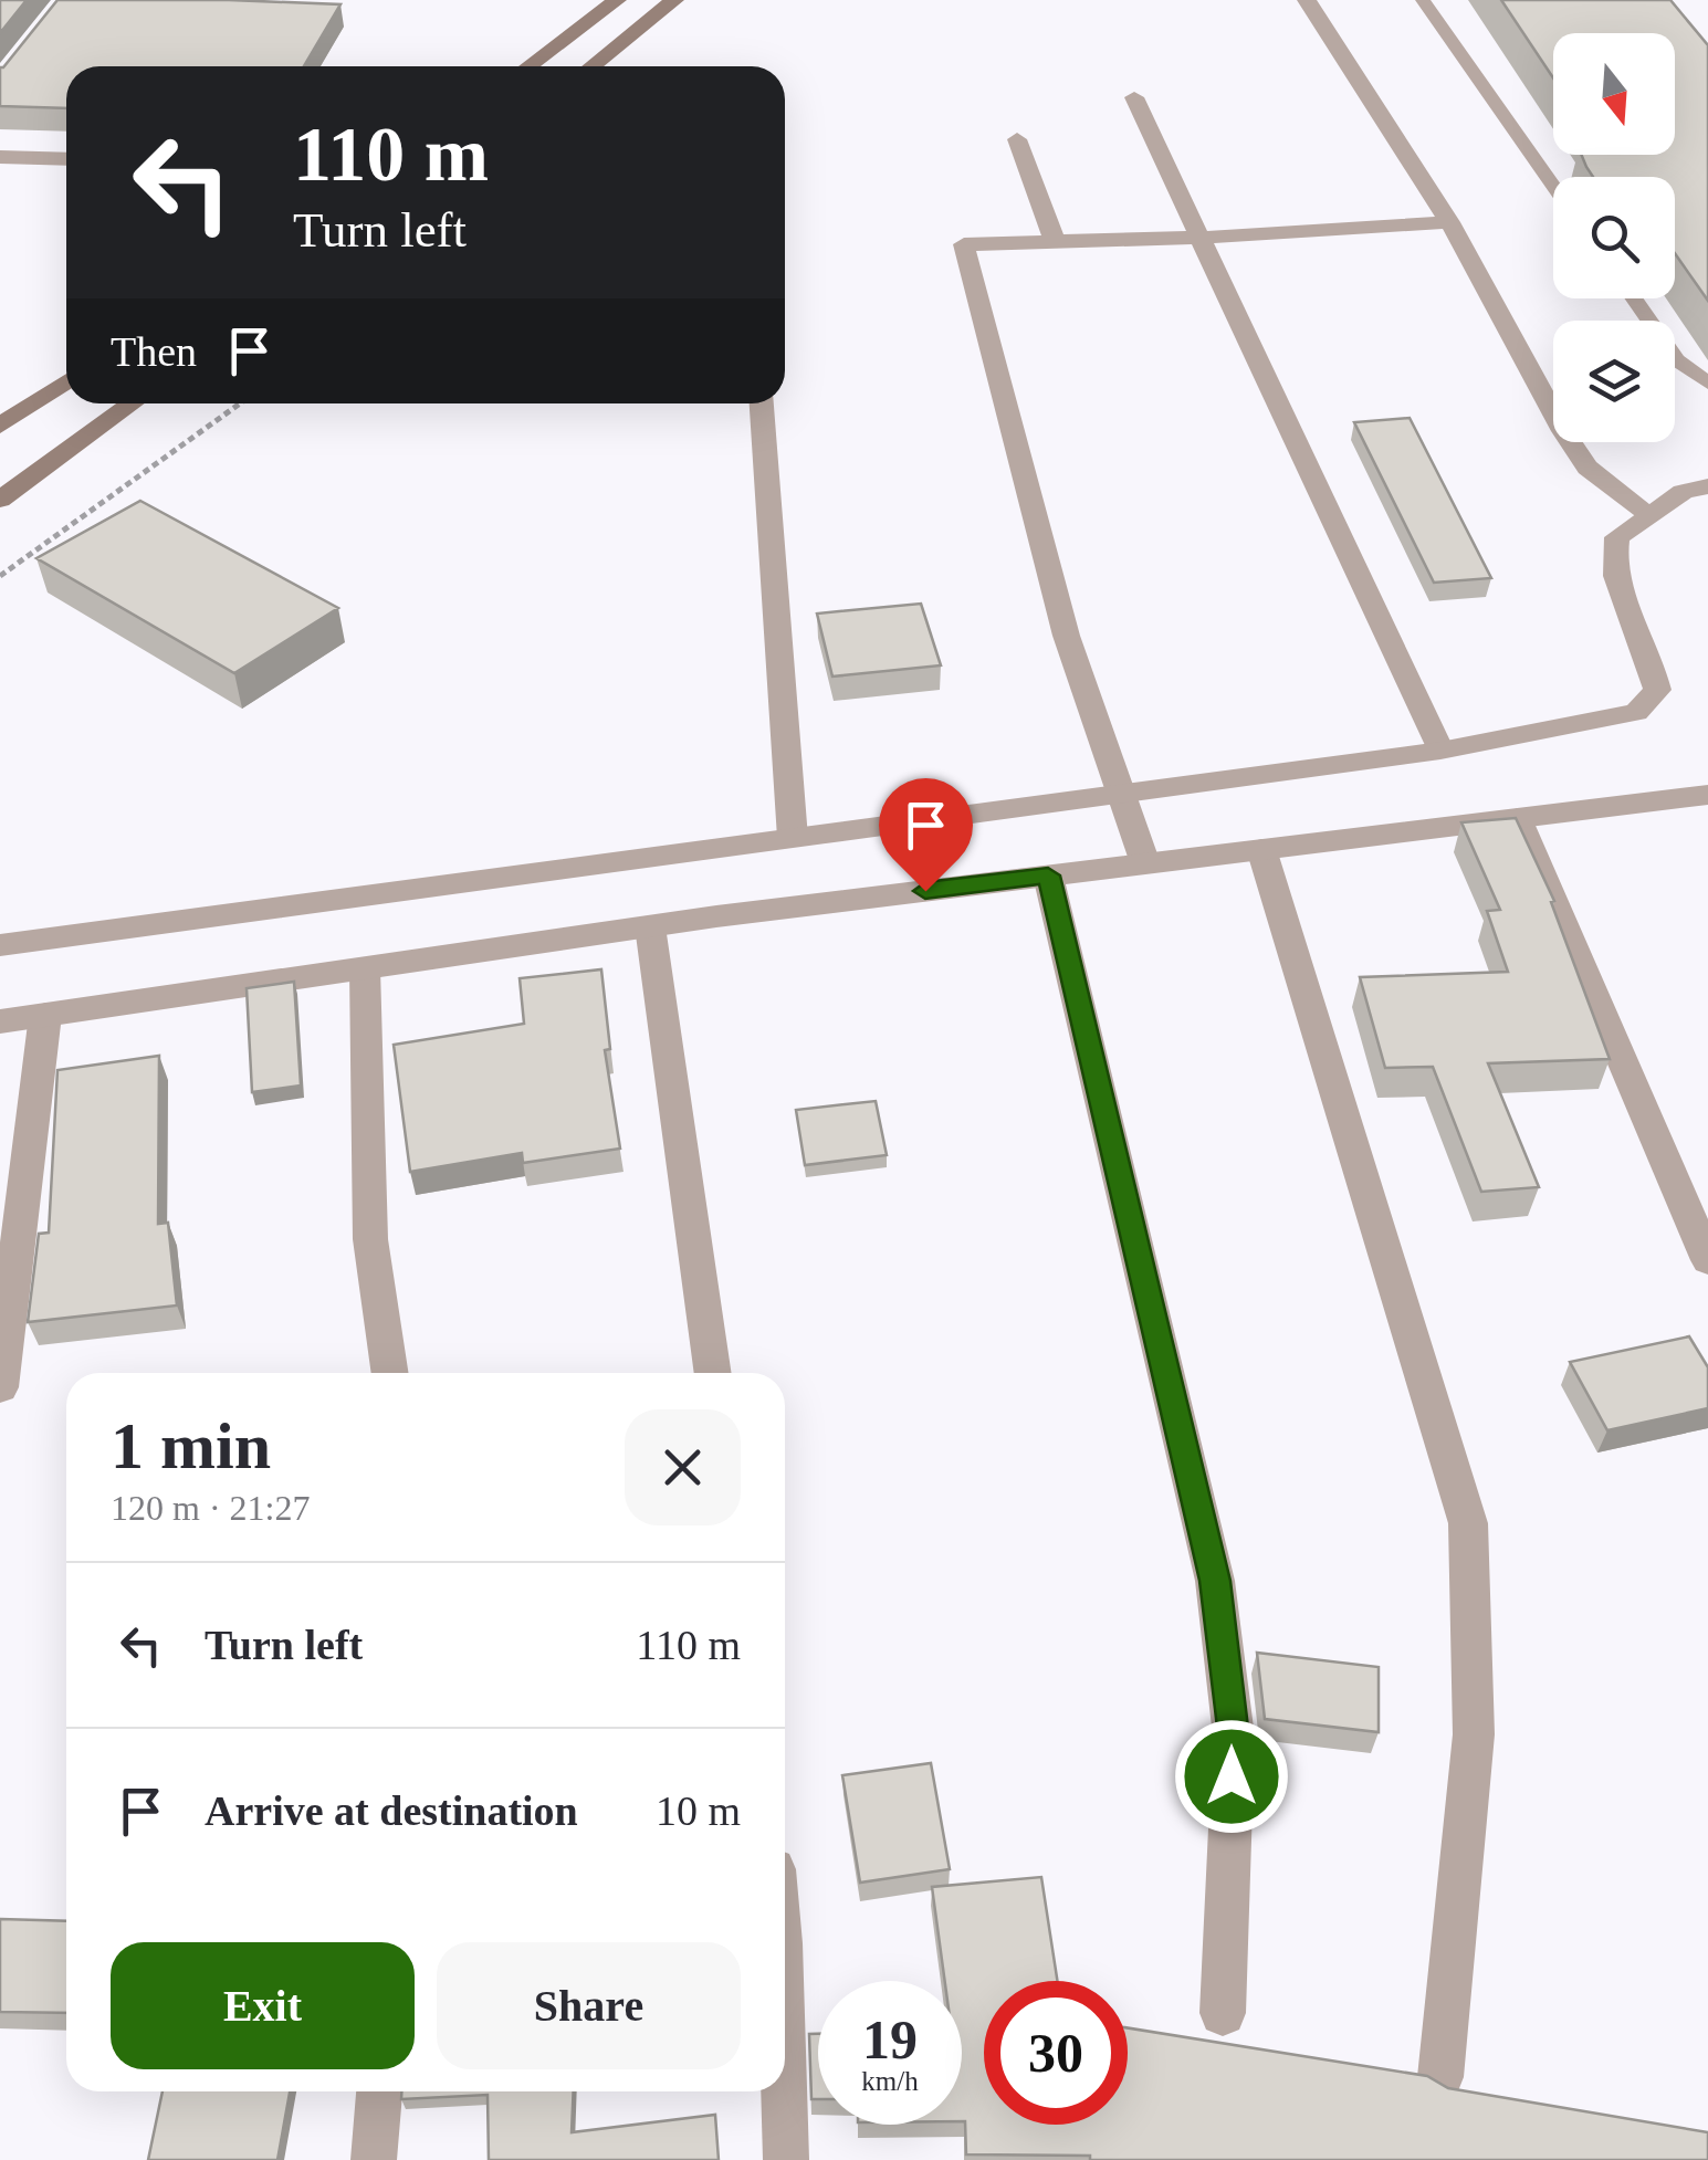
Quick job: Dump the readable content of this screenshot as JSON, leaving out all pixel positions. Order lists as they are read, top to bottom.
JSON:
{
  "north": "bottom",
  "page": {
    "turn": ["110 m", "Turn left"],
    "then": "Then",
    "heading": ["1 min", "120 m · 21:27"],
    "list": [
      {
        "name": "Turn left",
        "value": "110 m"
      },
      {
        "name": "Arrive at destination",
        "value": "10 m"
      }
    ],
    "buttons": ["Exit", "Share"],
    "speed": "19 km/h",
    "limit": "30"
  }
}
